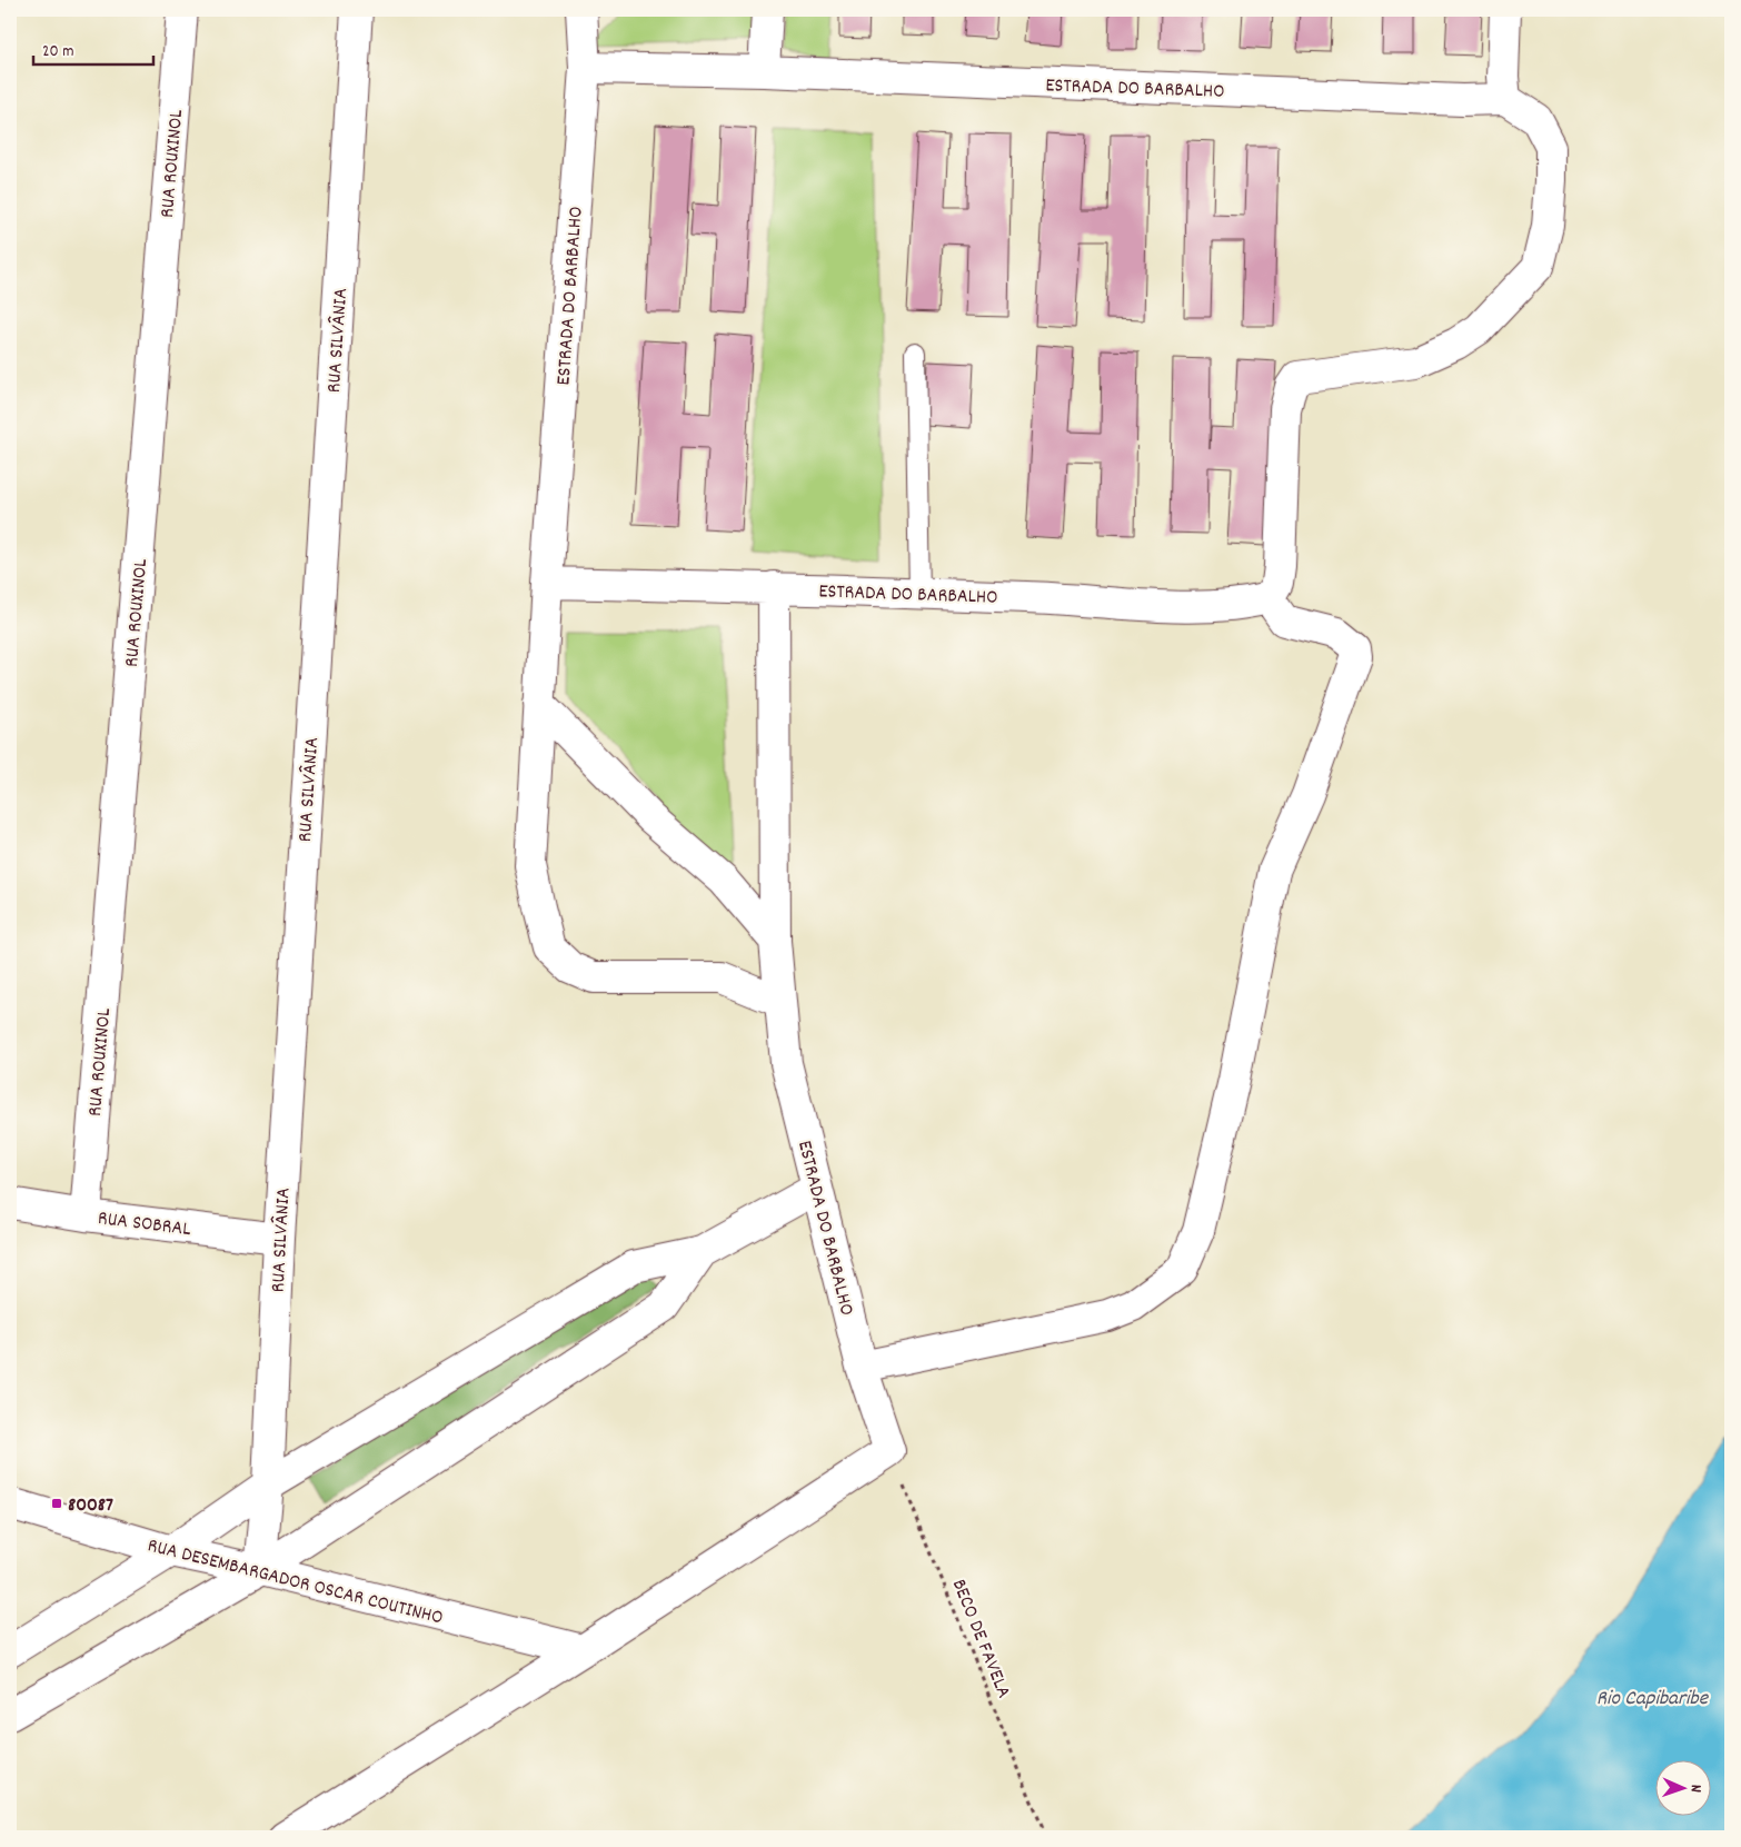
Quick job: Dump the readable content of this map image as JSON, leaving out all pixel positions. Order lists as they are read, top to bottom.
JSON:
{
  "streets": {
    "street": [
      "ESTRADA DO BARBALHO",
      "RUA ROUXINOL",
      "RUA SILVÂNIA",
      "RUA SOBRAL",
      "RUA DESEMBARGADOR OSCAR COUTINHO"
    ],
    "path": ["BECO DE FAVELA"]
  },
  "crossings": [
    ["ESTRADA DO BARBALHO", "BECO DE FAVELA"],
    ["RUA ROUXINOL", "RUA SOBRAL"],
    ["RUA SILVÂNIA", "RUA SOBRAL"],
    ["RUA SILVÂNIA", "RUA DESEMBARGADOR OSCAR COUTINHO"]
  ],
  "water": ["Rio Capibaribe"],
  "places": {
    "transit": ["80087"]
  },
  "scale_bar": "20 m",
  "north": "right"
}
